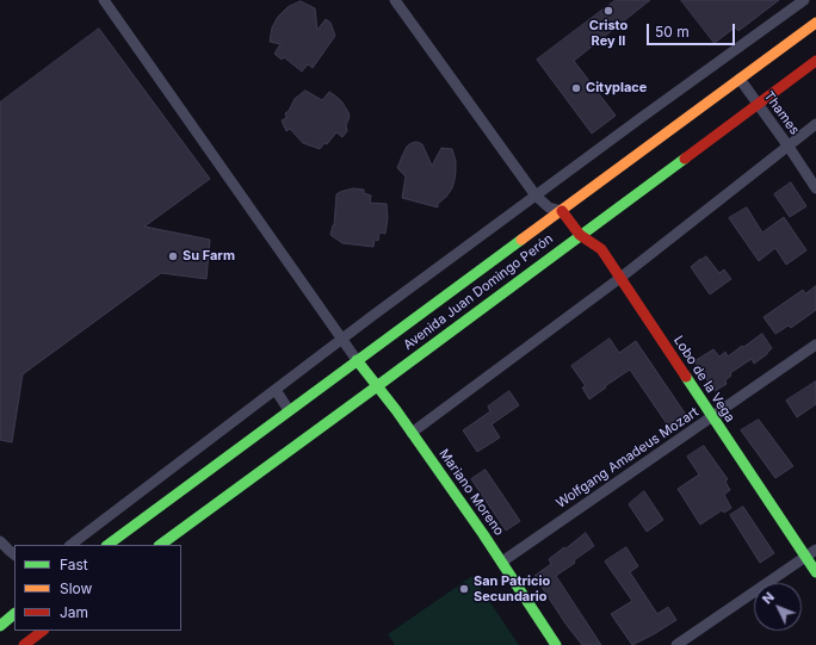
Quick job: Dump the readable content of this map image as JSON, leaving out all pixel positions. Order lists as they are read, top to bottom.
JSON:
{
  "streets": {
    "main road": ["Avenida Juan Domingo Perón", "Lobo de la Vega", "Mariano Moreno"],
    "street": ["Thames", "Wolfgang Amadeus Mozart"]
  },
  "crossings": [
    ["Thames", "Avenida Juan Domingo Perón"],
    ["Avenida Juan Domingo Perón", "Lobo de la Vega"],
    ["Avenida Juan Domingo Perón", "Mariano Moreno"],
    ["Lobo de la Vega", "Wolfgang Amadeus Mozart"],
    ["Wolfgang Amadeus Mozart", "Mariano Moreno"]
  ],
  "places": [
    "Cristo Rey II",
    "Cityplace",
    "Su Farm",
    "San Patricio Secundario"
  ],
  "legend": ["Fast", "Slow", "Jam"],
  "scale_bar": "50 m",
  "north": "top left"
}
